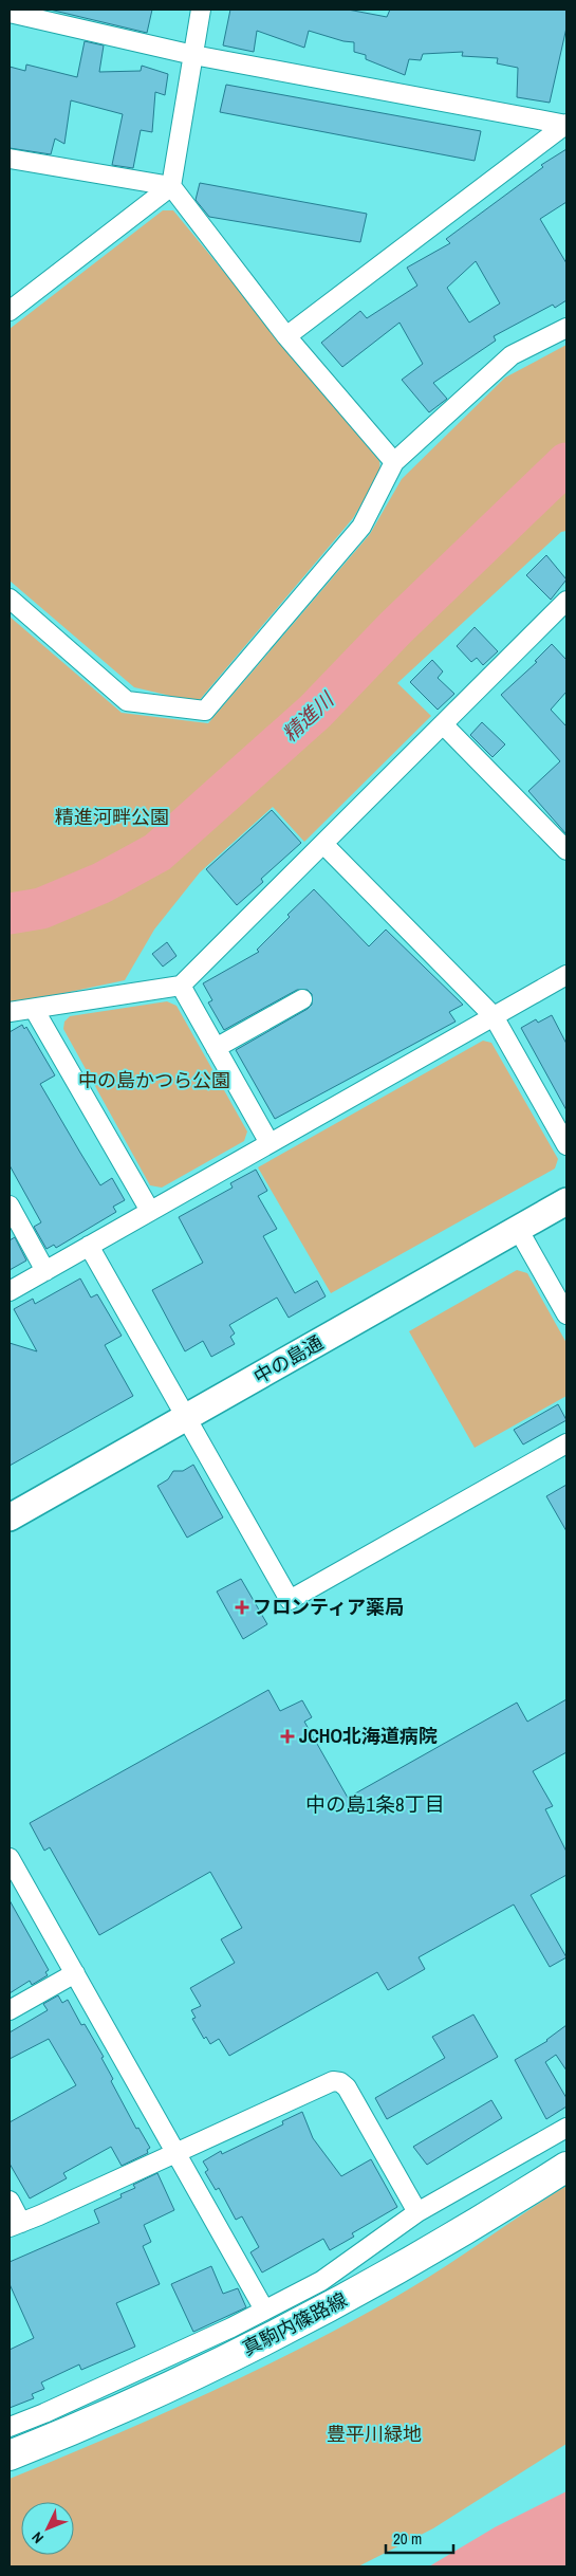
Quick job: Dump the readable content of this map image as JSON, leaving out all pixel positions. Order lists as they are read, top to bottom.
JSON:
{
  "streets": {
    "main road": ["真駒内篠路線"],
    "street": ["中の島通"]
  },
  "districts": ["中の島1条8丁目"],
  "water": ["精進川"],
  "parks": ["精進河畔公園", "中の島かつら公園", "豊平川緑地"],
  "places": {
    "health": ["フロンティア薬局", "JCHO北海道病院"]
  },
  "scale_bar": "20 m",
  "north": "bottom left"
}
